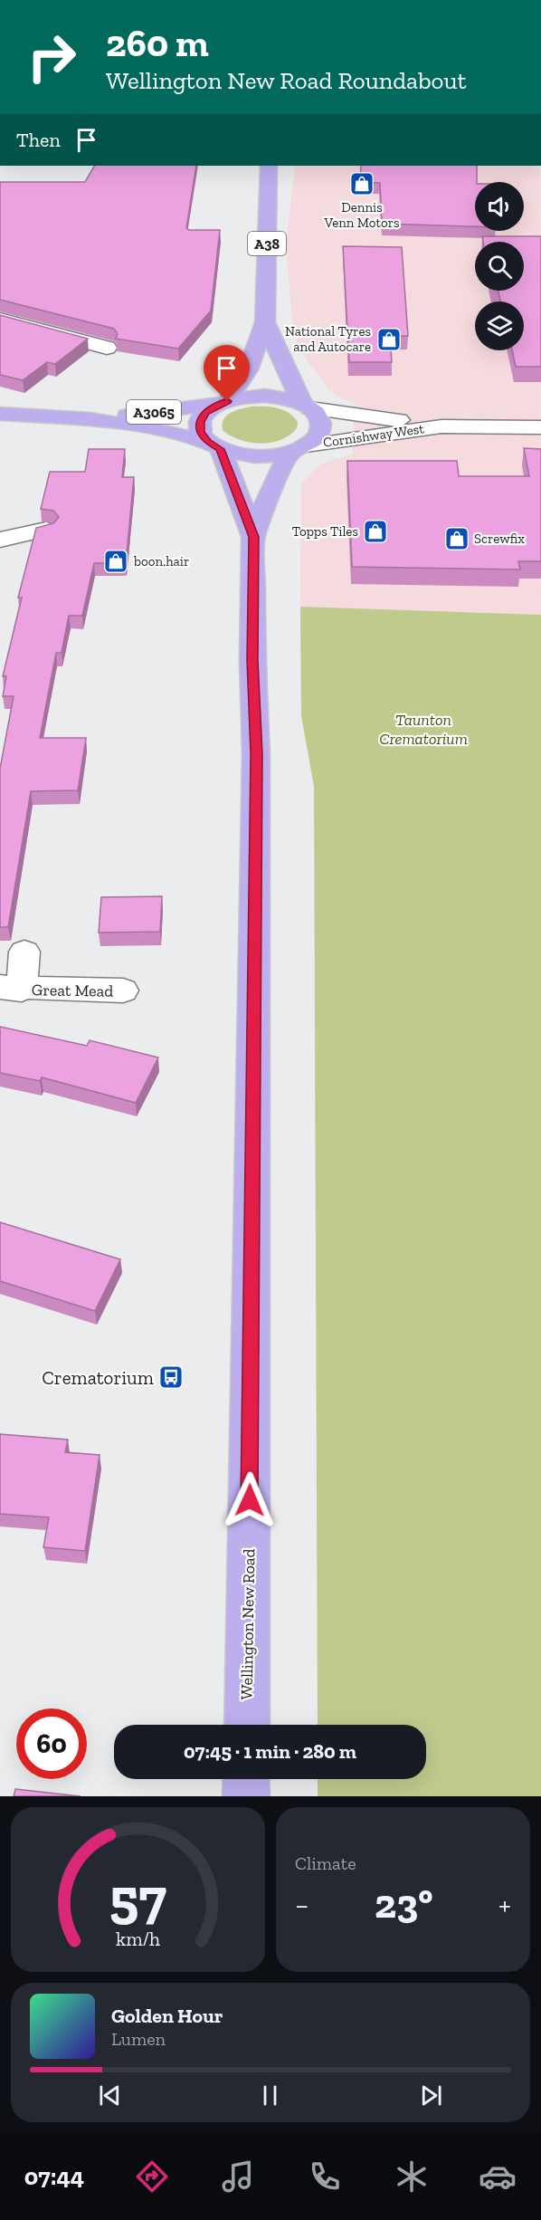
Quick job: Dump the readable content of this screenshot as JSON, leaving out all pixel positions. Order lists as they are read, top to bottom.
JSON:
{
  "streets": {
    "main road": ["A38", "A3065", "Wellington New Road"],
    "street": ["Cornishway West", "Great Mead"]
  },
  "crossings": [
    ["A38", "A3065"],
    ["A38", "Cornishway West"],
    ["A38", "Wellington New Road"],
    ["A3065", "Wellington New Road"],
    ["Cornishway West", "Wellington New Road"]
  ],
  "parks": ["Taunton Crematorium"],
  "places": {
    "shop": [
      "Dennis Venn Motors",
      "National Tyres and Autocare",
      "Topps Tiles",
      "Screwfix",
      "boon.hair"
    ],
    "bus stop": ["Crematorium"]
  },
  "page": {
    "turn": ["260 m", "Wellington New Road Roundabout"],
    "then": "Then",
    "limit": "60",
    "trip": "07:45 · 1 min · 280 m",
    "tile": "Climate",
    "heat": ["−", "23°", "+"],
    "song": ["Golden Hour", "Lumen"],
    "tabs": "07:44",
    "gauge": ["57", "km/h"]
  }
}
